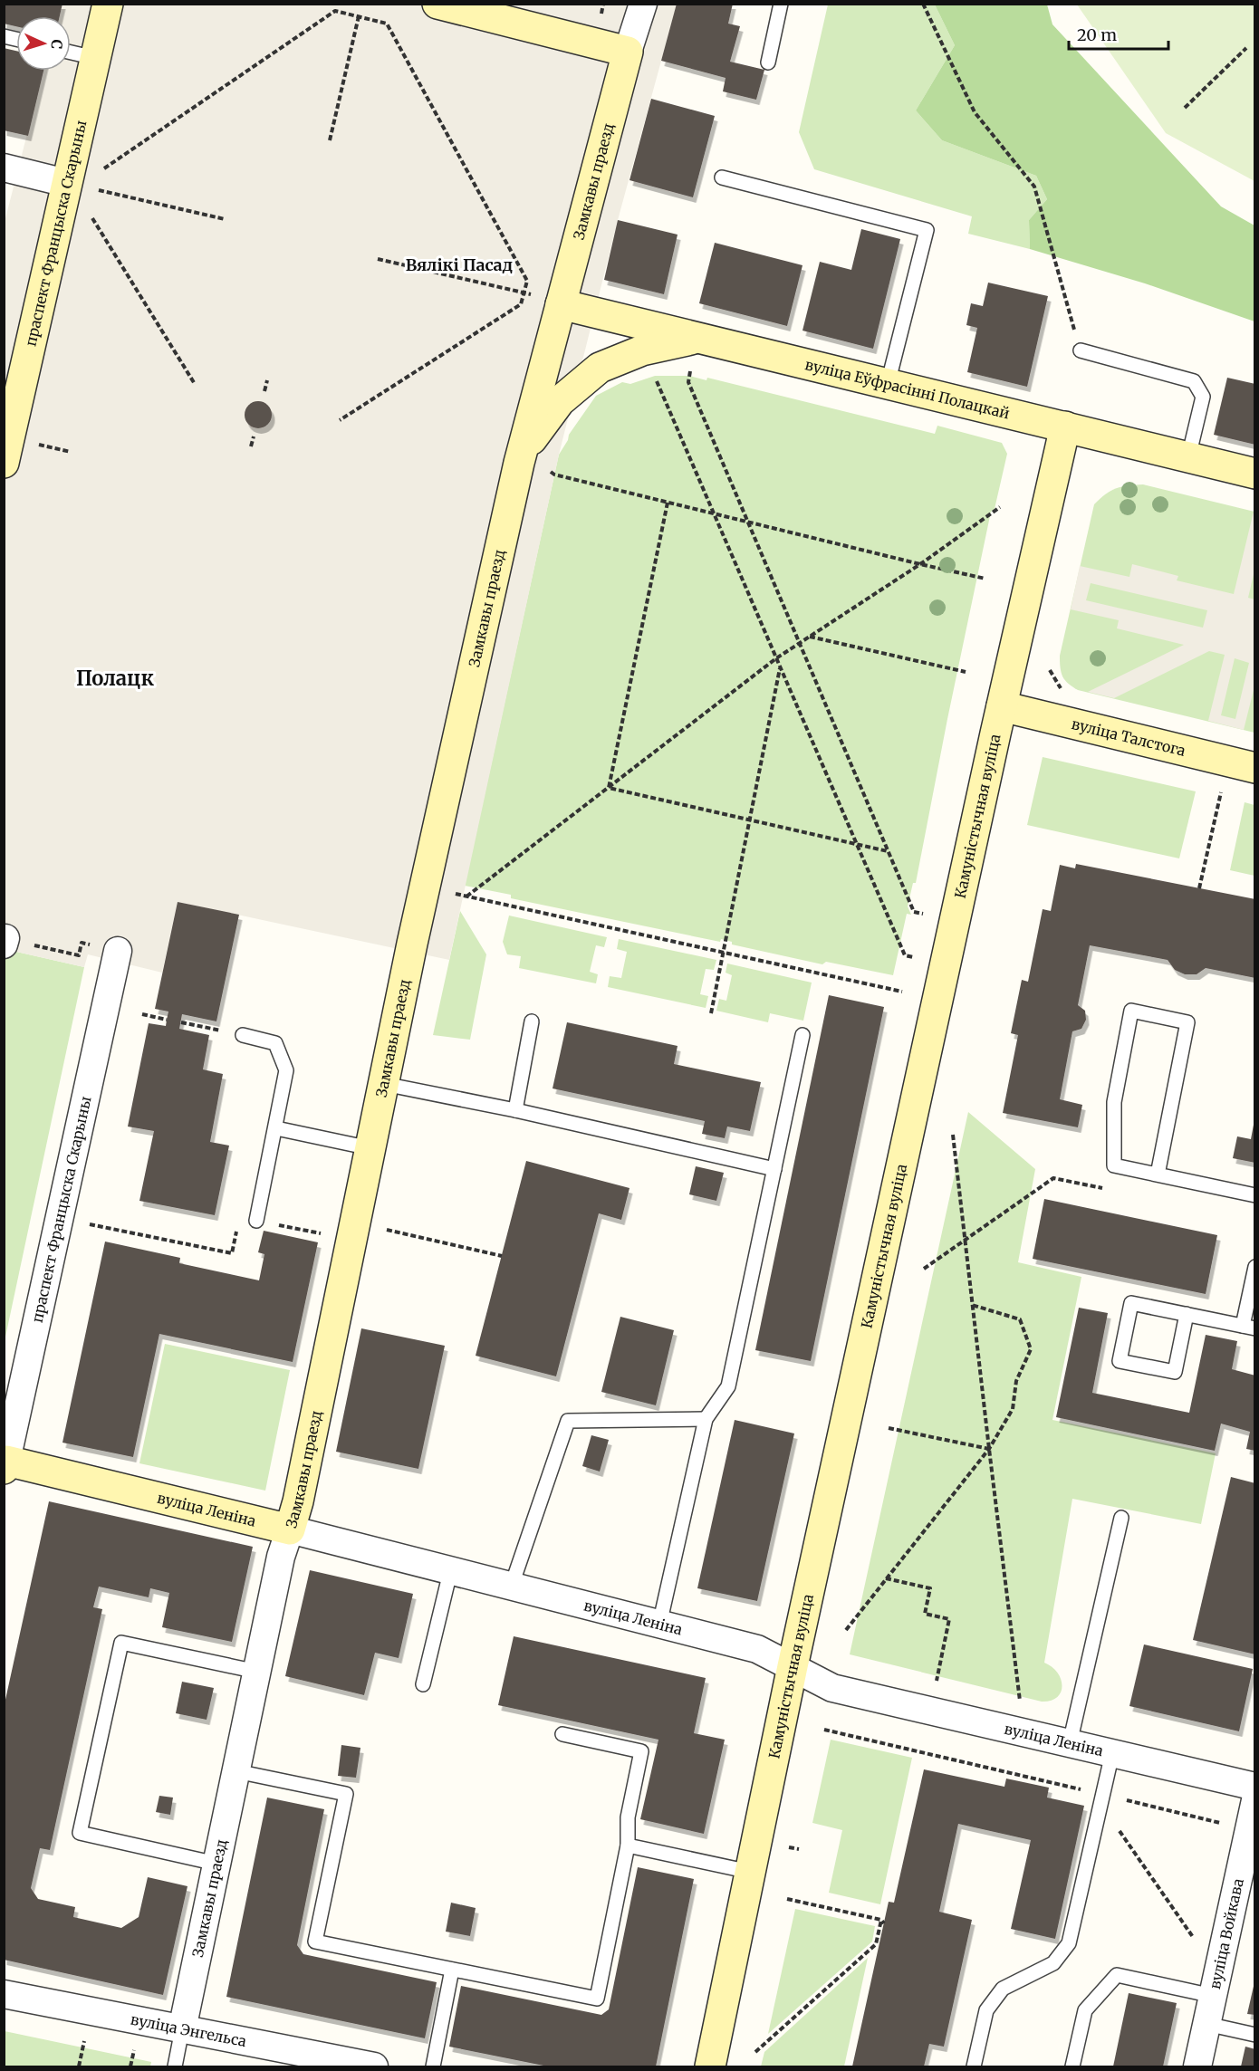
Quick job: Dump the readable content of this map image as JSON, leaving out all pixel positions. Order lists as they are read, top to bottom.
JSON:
{
  "streets": {
    "street": [
      "Замкавы праезд",
      "праспект Францыска Скарыны",
      "вуліца Еўфрасінні Полацкай",
      "вуліца Талстога",
      "Камуністычная вуліца",
      "вуліца Леніна",
      "вуліца Войкава",
      "вуліца Энгельса"
    ]
  },
  "crossings": [
    ["Замкавы праезд", "вуліца Еўфрасінні Полацкай"],
    ["Замкавы праезд", "вуліца Леніна"],
    ["Замкавы праезд", "вуліца Энгельса"],
    ["праспект Францыска Скарыны", "вуліца Леніна"],
    ["вуліца Еўфрасінні Полацкай", "Камуністычная вуліца"],
    ["вуліца Талстога", "Камуністычная вуліца"],
    ["Камуністычная вуліца", "вуліца Леніна"]
  ],
  "districts": ["Вялікі Пасад", "Полацк"],
  "scale_bar": "20 m",
  "north": "right"
}
